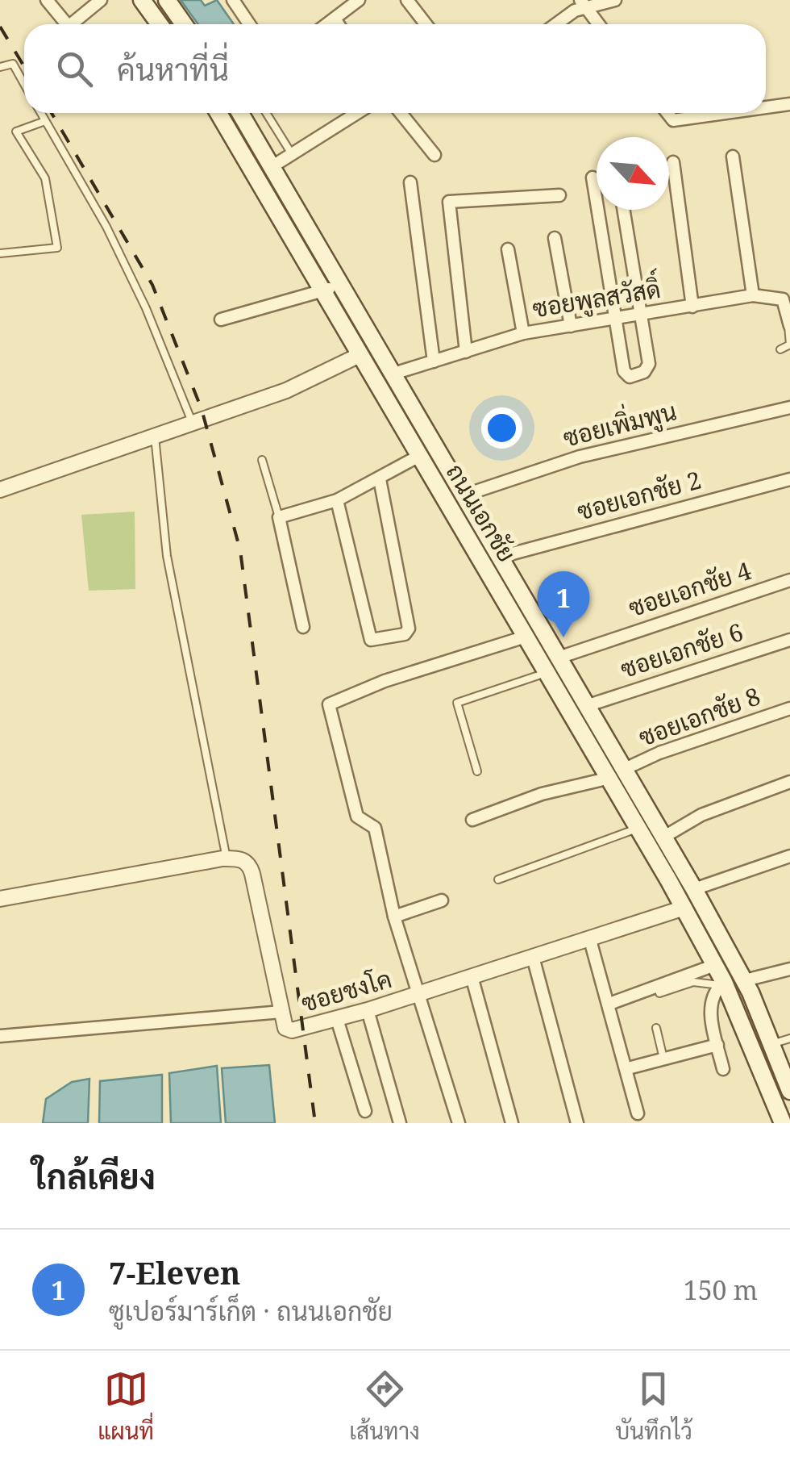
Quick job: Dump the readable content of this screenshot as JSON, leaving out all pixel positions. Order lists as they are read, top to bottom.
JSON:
{
  "streets": {
    "main road": ["ถนนเอกชัย"],
    "street": [
      "ซอยพูลสวัสดิ์",
      "ซอยเพิ่มพูน",
      "ซอยเอกชัย 2",
      "ซอยเอกชัย 4",
      "ซอยเอกชัย 6",
      "ซอยเอกชัย 8",
      "ซอยชงโค"
    ]
  },
  "crossings": [
    ["ซอยพูลสวัสดิ์", "ถนนเอกชัย"],
    ["ซอยเพิ่มพูน", "ถนนเอกชัย"],
    ["ซอยเอกชัย 2", "ถนนเอกชัย"],
    ["ถนนเอกชัย", "ซอยเอกชัย 4"],
    ["ถนนเอกชัย", "ซอยเอกชัย 6"],
    ["ถนนเอกชัย", "ซอยเอกชัย 8"],
    ["ถนนเอกชัย", "ซอยชงโค"]
  ],
  "north": "bottom right",
  "page": {
    "search": "ค้นหาที่นี่",
    "pins": "1",
    "heading": "ใกล้เคียง",
    "list": [
      {
        "mark": "1",
        "name": "7-Eleven",
        "note": "ซูเปอร์มาร์เก็ต · ถนนเอกชัย",
        "value": "150 m"
      }
    ],
    "nav": ["แผนที่", "เส้นทาง", "บันทึกไว้"]
  }
}
